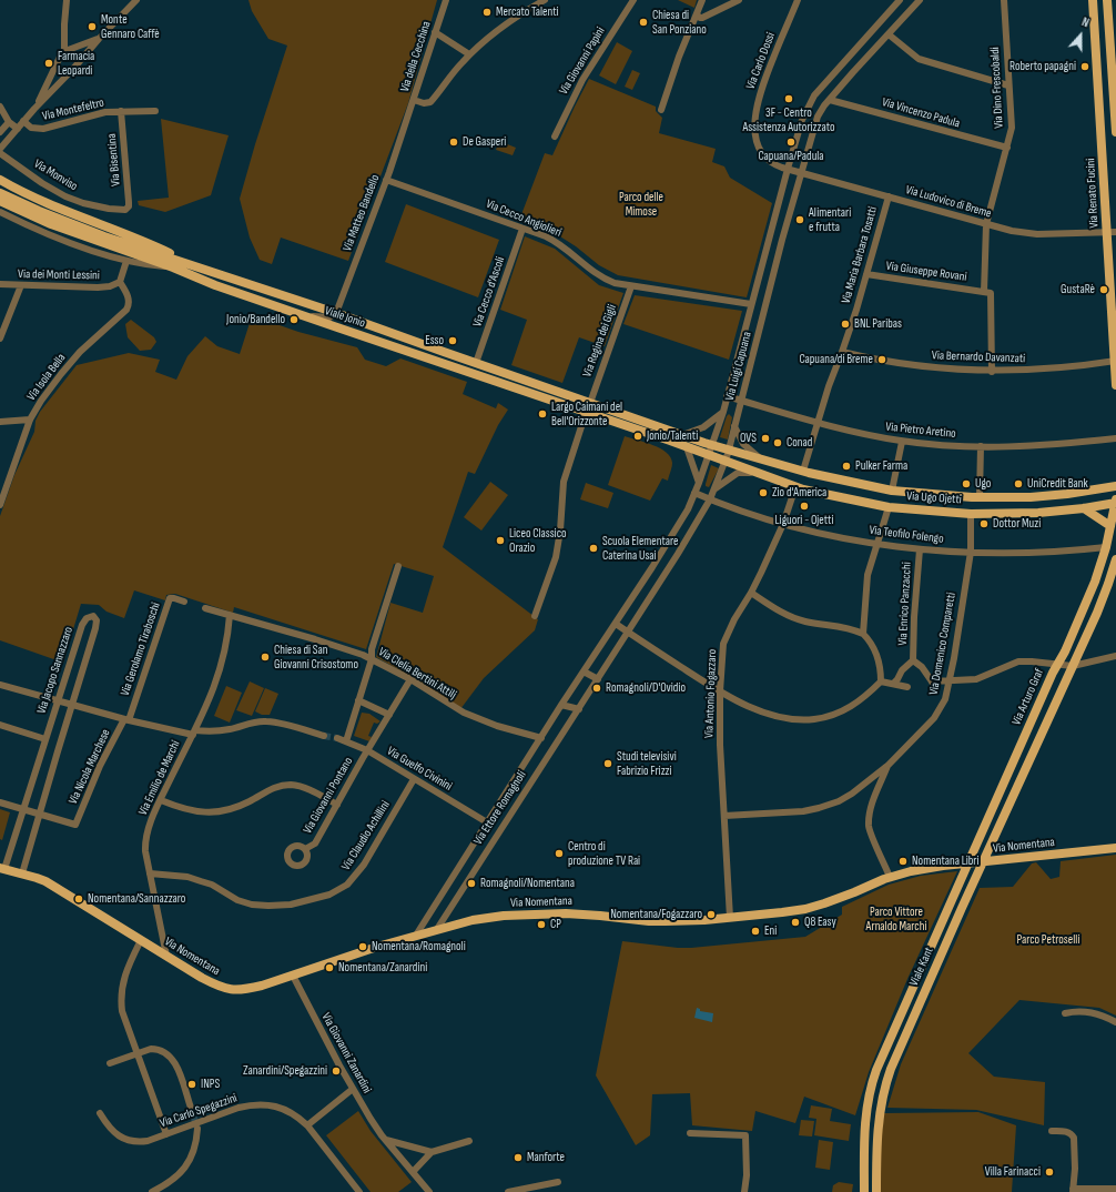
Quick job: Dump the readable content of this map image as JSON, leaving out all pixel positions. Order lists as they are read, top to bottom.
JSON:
{
  "streets": {
    "main road": [
      "Via Renato Fucini",
      "Viale Jonio",
      "Via Ugo Ojetti",
      "Via Arturo Graf",
      "Via Nomentana",
      "Viale Kant"
    ],
    "street": [
      "Via della Cecchina",
      "Via Giovanni Papini",
      "Via Carlo Dossi",
      "Via Dino Frescobaldi",
      "Via Montefeltro",
      "Via Vincenzo Padula",
      "Via Bisentina",
      "Via Monviso",
      "Via Ludovico di Breme",
      "Via Matteo Bandello",
      "Via Cecco Angiolieri",
      "Via Maria Barbara Tosatti",
      "Via Giuseppe Rovani",
      "Via dei Monti Lessini",
      "Via Cecco d'Ascoli",
      "Via Regina dei Gigli",
      "Via Bernardo Davanzati",
      "Via Luigi Capuana",
      "Via Isola Bella",
      "Via Pietro Aretino",
      "Via Teofilo Folengo",
      "Via Enrico Panzacchi",
      "Via Domenico Comparetti",
      "Via Gerolamo Tiraboschi",
      "Via Jacopo Sannazzaro",
      "Via Clelia Bertini Attilj",
      "Via Antonio Fogazzaro",
      "Via Nicola Marchese",
      "Via Guelfo Civinini",
      "Via Emilio de Marchi",
      "Via Giovanni Pontano",
      "Via Ettore Romagnoli",
      "Via Claudio Achillini",
      "Via Giovanni Zanardini",
      "Via Carlo Spegazzini"
    ]
  },
  "crossings": [
    ["Via della Cecchina", "Via Matteo Bandello"],
    ["Via Carlo Dossi", "Via Ludovico di Breme"],
    ["Via Carlo Dossi", "Via Luigi Capuana"],
    ["Via Dino Frescobaldi", "Via Vincenzo Padula"],
    ["Via Dino Frescobaldi", "Via Ludovico di Breme"],
    ["Via Dino Frescobaldi", "Via Giuseppe Rovani"],
    ["Via Dino Frescobaldi", "Via Bernardo Davanzati"],
    ["Via Montefeltro", "Via Bisentina"],
    ["Via Vincenzo Padula", "Via Luigi Capuana"],
    ["Via Bisentina", "Via Monviso"],
    ["Via Renato Fucini", "Via Ludovico di Breme"],
    ["Via Renato Fucini", "Via Bernardo Davanzati"],
    ["Via Ludovico di Breme", "Via Maria Barbara Tosatti"],
    ["Via Ludovico di Breme", "Via Luigi Capuana"],
    ["Via Matteo Bandello", "Via Cecco Angiolieri"],
    ["Via Matteo Bandello", "Viale Jonio"],
    ["Via Cecco Angiolieri", "Via Cecco d'Ascoli"],
    ["Via Cecco Angiolieri", "Via Regina dei Gigli"],
    ["Via Cecco Angiolieri", "Via Luigi Capuana"],
    ["Via Maria Barbara Tosatti", "Via Giuseppe Rovani"],
    ["Via Maria Barbara Tosatti", "Via Bernardo Davanzati"],
    ["Via Maria Barbara Tosatti", "Via Pietro Aretino"],
    ["Via Maria Barbara Tosatti", "Via Ugo Ojetti"],
    ["Via dei Monti Lessini", "Via Isola Bella"],
    ["Via Cecco d'Ascoli", "Viale Jonio"],
    ["Viale Jonio", "Via Regina dei Gigli"],
    ["Viale Jonio", "Via Ugo Ojetti"],
    ["Viale Jonio", "Via Ettore Romagnoli"],
    ["Via Luigi Capuana", "Via Pietro Aretino"],
    ["Via Luigi Capuana", "Via Ettore Romagnoli"],
    ["Via Ugo Ojetti", "Via Domenico Comparetti"],
    ["Via Ugo Ojetti", "Via Antonio Fogazzaro"],
    ["Via Ugo Ojetti", "Via Arturo Graf"],
    ["Via Ugo Ojetti", "Via Ettore Romagnoli"],
    ["Via Teofilo Folengo", "Via Enrico Panzacchi"],
    ["Via Teofilo Folengo", "Via Domenico Comparetti"],
    ["Via Teofilo Folengo", "Via Antonio Fogazzaro"],
    ["Via Teofilo Folengo", "Via Arturo Graf"],
    ["Via Teofilo Folengo", "Via Ettore Romagnoli"],
    ["Via Enrico Panzacchi", "Via Domenico Comparetti"],
    ["Via Domenico Comparetti", "Via Antonio Fogazzaro"],
    ["Via Gerolamo Tiraboschi", "Via Nicola Marchese"],
    ["Via Jacopo Sannazzaro", "Via Nicola Marchese"],
    ["Via Jacopo Sannazzaro", "Via Nomentana"],
    ["Via Clelia Bertini Attilj", "Via Emilio de Marchi"],
    ["Via Clelia Bertini Attilj", "Via Giovanni Pontano"],
    ["Via Clelia Bertini Attilj", "Via Ettore Romagnoli"],
    ["Via Antonio Fogazzaro", "Via Nomentana"],
    ["Via Arturo Graf", "Via Nomentana"],
    ["Via Arturo Graf", "Viale Kant"],
    ["Via Guelfo Civinini", "Via Giovanni Pontano"],
    ["Via Guelfo Civinini", "Via Ettore Romagnoli"],
    ["Via Guelfo Civinini", "Via Claudio Achillini"],
    ["Via Emilio de Marchi", "Via Claudio Achillini"],
    ["Via Emilio de Marchi", "Via Nomentana"],
    ["Via Ettore Romagnoli", "Via Nomentana"],
    ["Via Nomentana", "Viale Kant"],
    ["Via Nomentana", "Via Giovanni Zanardini"]
  ],
  "parks": ["Parco delle Mimose", "Parco Vittore Arnaldo Marchi", "Parco Petroselli"],
  "places": [
    "Mercato Talenti",
    "Chiesa di San Ponziano",
    "Monte Gennaro Caffè",
    "Farmacia Leopardi",
    "Roberto papagni",
    "3F - Centro Assistenza Autorizzato",
    "De Gasperi",
    "Capuana/Padula",
    "Alimentari e frutta",
    "GustaRè",
    "Jonio/Bandello",
    "BNL Paribas",
    "Esso",
    "Capuana/di Breme",
    "Largo Caimani del Bell'Orizzonte",
    "Jonio/Talenti",
    "OVS",
    "Conad",
    "Pulker Farma",
    "Ugo",
    "UniCredit Bank",
    "Zio d'America",
    "Liguori - Ojetti",
    "Dottor Muzi",
    "Liceo Classico Orazio",
    "Scuola Elementare Caterina Usai",
    "Chiesa di San Giovanni Crisostomo",
    "Romagnoli/D'Ovidio",
    "Studi televisivi Fabrizio Frizzi",
    "Centro di produzione TV Rai",
    "Nomentana Libri",
    "Romagnoli/Nomentana",
    "Nomentana/Sannazzaro",
    "Nomentana/Fogazzaro",
    "Q8 Easy",
    "CP",
    "Eni",
    "Nomentana/Romagnoli",
    "Nomentana/Zanardini",
    "Zanardini/Spegazzini",
    "INPS",
    "Manforte",
    "Villa Farinacci"
  ],
  "north": "top"
}
